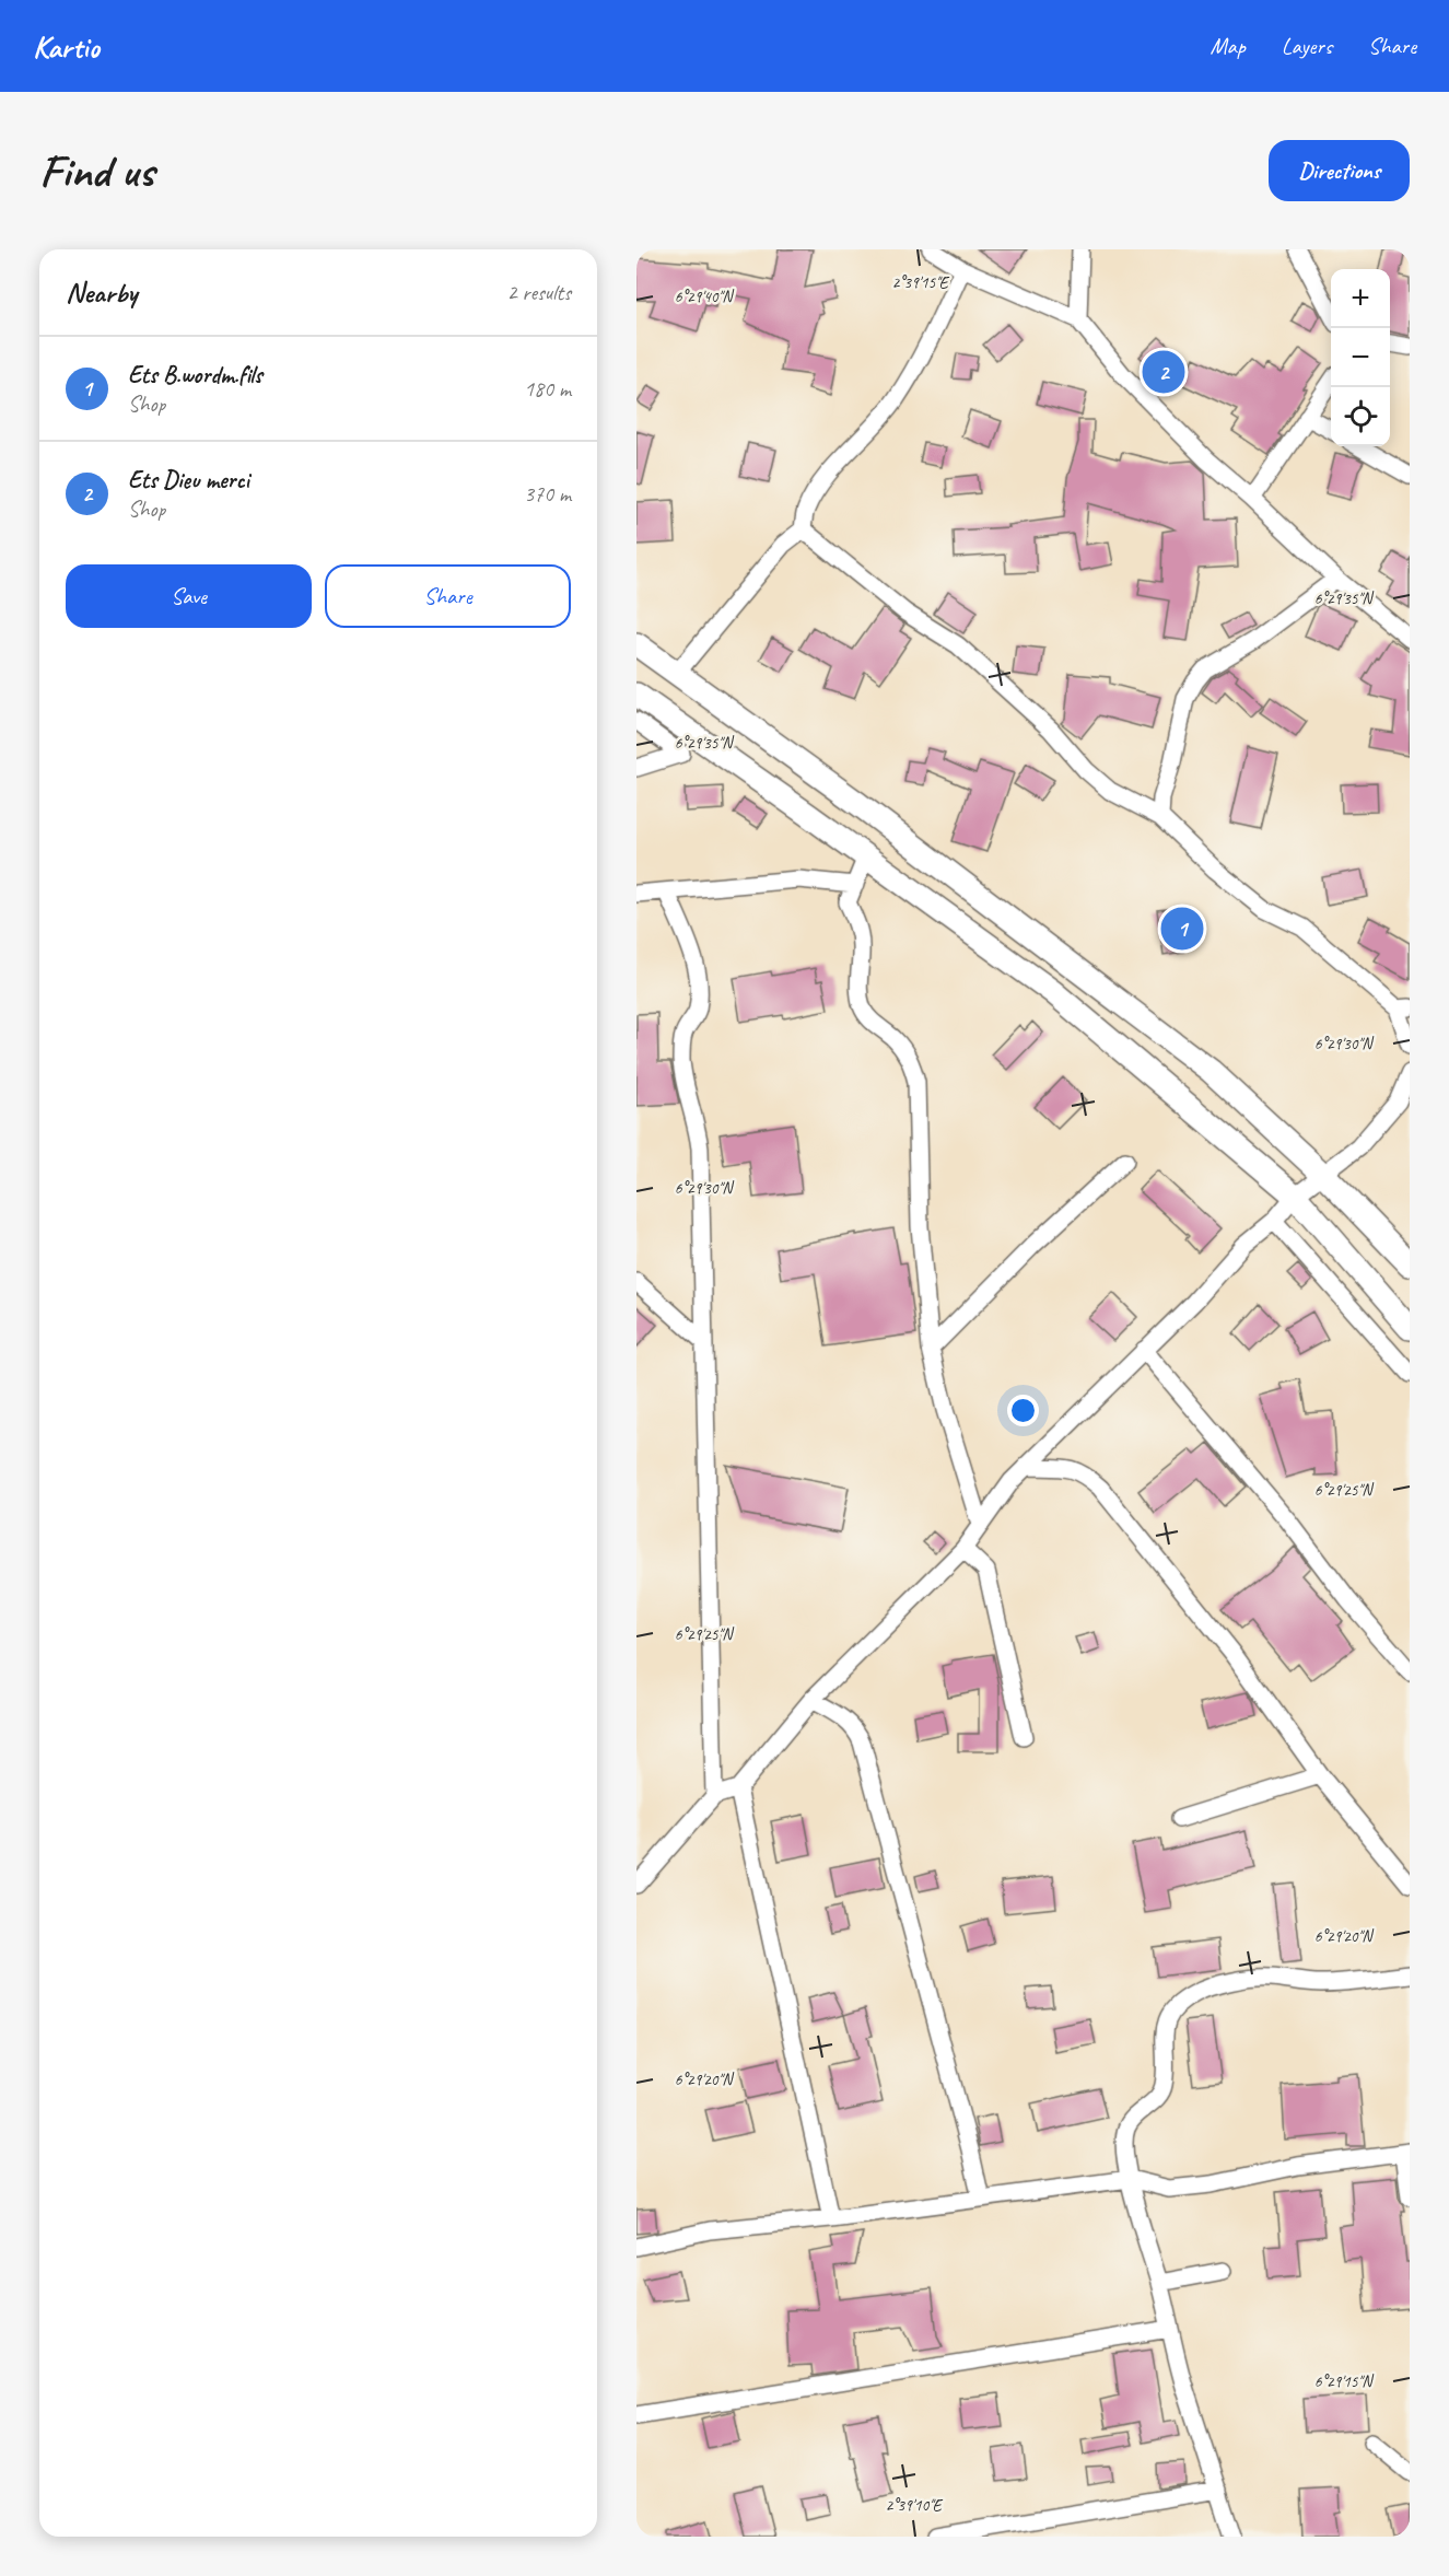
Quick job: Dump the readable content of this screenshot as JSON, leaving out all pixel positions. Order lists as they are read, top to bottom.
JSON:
{
  "page": {
    "header": "Kartio",
    "nav": ["Map", "Layers", "Share"],
    "buttons": [
      "Directions",
      ["Save", "Share"]
    ],
    "title": "Find us",
    "heading": ["Nearby", "2 results"],
    "map_buttons": ["+", "−"],
    "list": [
      {
        "mark": "1",
        "name": "Ets B.wordm.fils",
        "note": "Shop",
        "value": "180 m"
      },
      {
        "mark": "2",
        "name": "Ets Dieu merci",
        "note": "Shop",
        "value": "370 m"
      }
    ],
    "pins": ["2", "1"]
  },
  "coordinates": [
    "2°39'15\"E",
    "6°29'40\"N",
    "6°29'35\"N",
    "6°29'30\"N",
    "6°29'25\"N",
    "6°29'20\"N",
    "6°29'15\"N",
    "2°39'10\"E"
  ]
}
